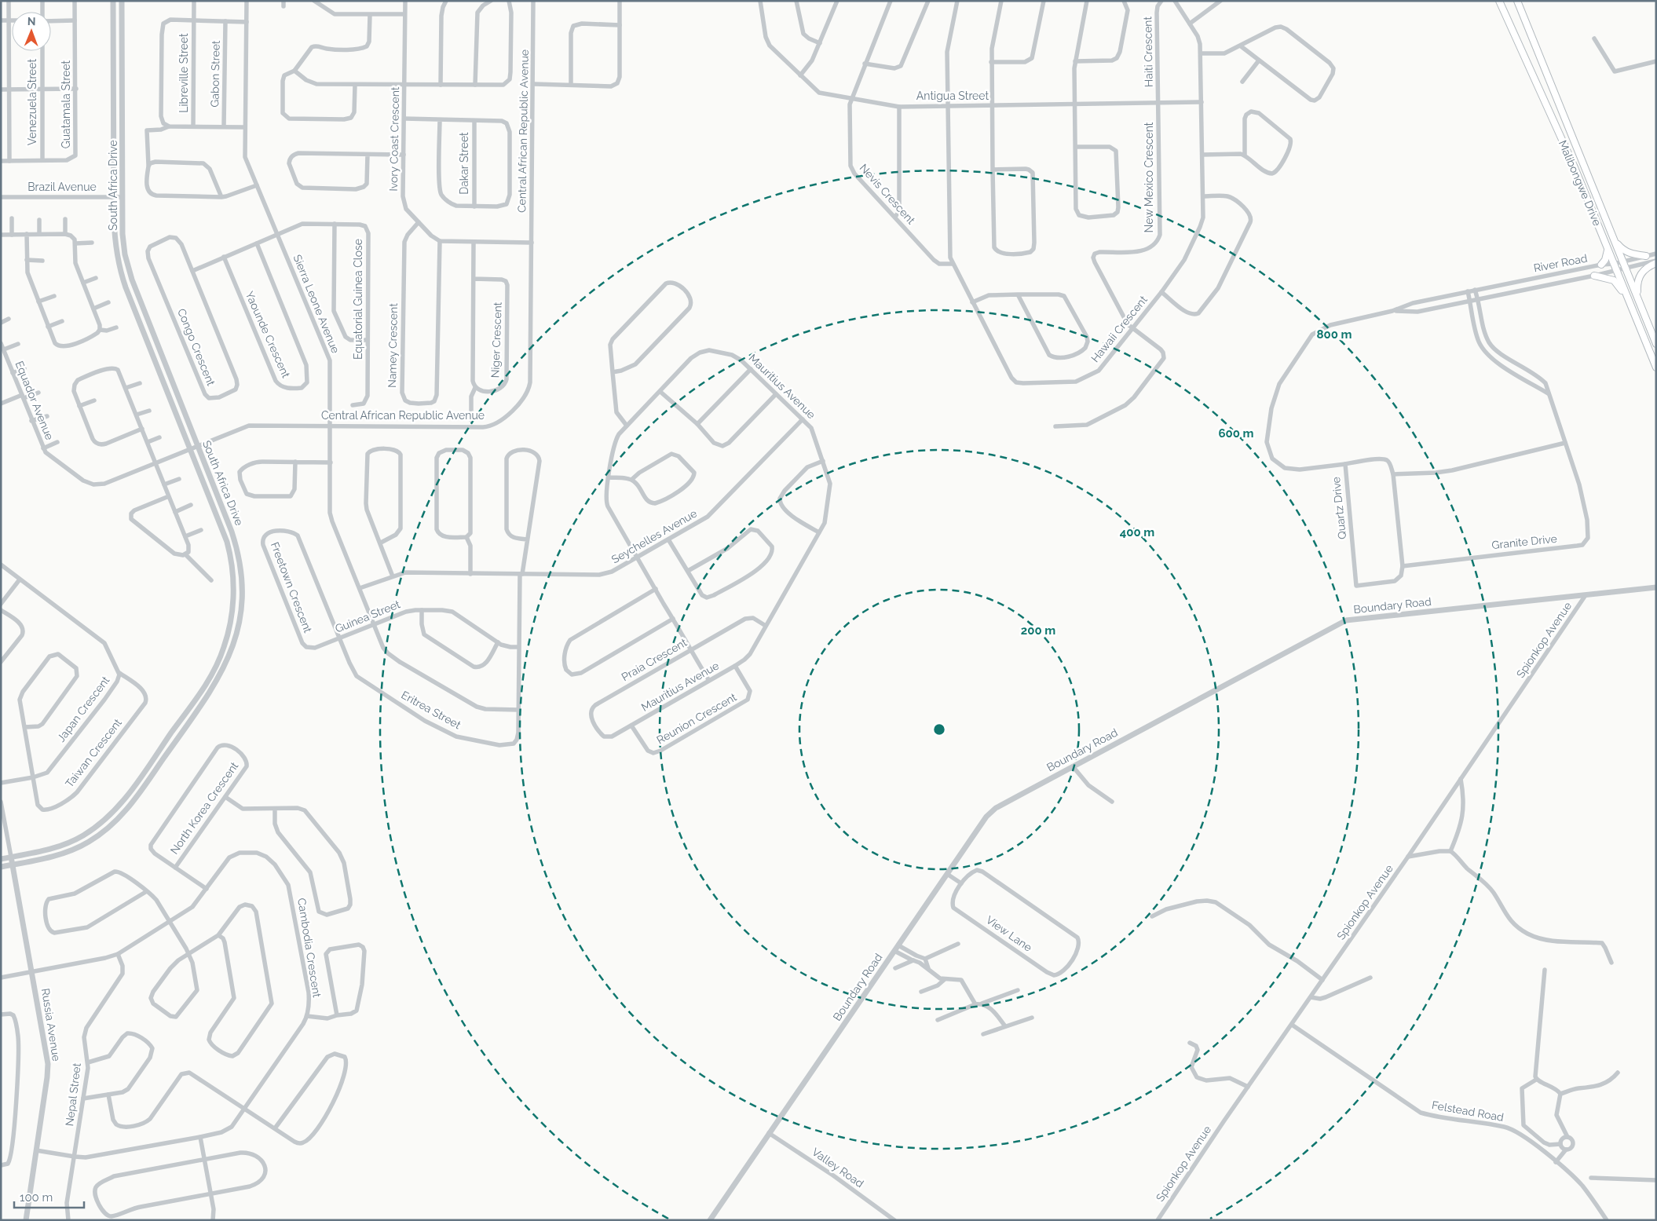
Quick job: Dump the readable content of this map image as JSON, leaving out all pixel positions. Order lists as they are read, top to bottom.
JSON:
{
  "streets": {
    "main road": ["Malibongwe Drive"],
    "street": [
      "Haiti Crescent",
      "Libreville Street",
      "Gabon Street",
      "Antigua Street",
      "Venezuela Street",
      "Guatamala Street",
      "Central African Republic Avenue",
      "Ivory Coast Crescent",
      "Dakar Street",
      "New Mexico Crescent",
      "South Africa Drive",
      "Brazil Avenue",
      "Nevis Crescent",
      "River Road",
      "Equatorial Guinea Close",
      "Sierra Leone Avenue",
      "Hawaii Crescent",
      "Yaounde Crescent",
      "Niger Crescent",
      "Namey Crescent",
      "Congo Crescent",
      "Mauritius Avenue",
      "Equador Avenue",
      "Quartz Drive",
      "Seychelles Avenue",
      "Granite Drive",
      "Freetown Crescent",
      "Boundary Road",
      "Guinea Street",
      "Spionkop Avenue",
      "Praia Crescent",
      "Japan Crescent",
      "Eritrea Street",
      "Reunion Crescent",
      "Taiwan Crescent",
      "North Korea Crescent",
      "View Lane",
      "Cambodia Crescent",
      "Russia Avenue",
      "Nepal Street",
      "Felstead Road",
      "Valley Road"
    ]
  },
  "crossings": [
    ["Haiti Crescent", "Antigua Street"],
    ["Haiti Crescent", "New Mexico Crescent"],
    ["Antigua Street", "New Mexico Crescent"],
    ["Antigua Street", "Nevis Crescent"],
    ["Antigua Street", "Hawaii Crescent"],
    ["Venezuela Street", "Guatamala Street"],
    ["Central African Republic Avenue", "South Africa Drive"],
    ["Central African Republic Avenue", "Sierra Leone Avenue"],
    ["Central African Republic Avenue", "Equador Avenue"],
    ["Ivory Coast Crescent", "Namey Crescent"],
    ["New Mexico Crescent", "Hawaii Crescent"],
    ["Malibongwe Drive", "River Road"],
    ["South Africa Drive", "Brazil Avenue"],
    ["South Africa Drive", "Russia Avenue"],
    ["Nevis Crescent", "Hawaii Crescent"],
    ["River Road", "Granite Drive"],
    ["Equatorial Guinea Close", "Sierra Leone Avenue"],
    ["Equatorial Guinea Close", "Yaounde Crescent"],
    ["Equatorial Guinea Close", "Congo Crescent"],
    ["Sierra Leone Avenue", "Seychelles Avenue"],
    ["Sierra Leone Avenue", "Guinea Street"],
    ["Sierra Leone Avenue", "Eritrea Street"],
    ["Mauritius Avenue", "Seychelles Avenue"],
    ["Mauritius Avenue", "Praia Crescent"],
    ["Mauritius Avenue", "Reunion Crescent"],
    ["Quartz Drive", "Granite Drive"],
    ["Seychelles Avenue", "Eritrea Street"],
    ["Freetown Crescent", "Guinea Street"],
    ["Freetown Crescent", "Eritrea Street"],
    ["Boundary Road", "Spionkop Avenue"],
    ["Boundary Road", "Valley Road"],
    ["Guinea Street", "Eritrea Street"],
    ["Spionkop Avenue", "Felstead Road"],
    ["Japan Crescent", "Taiwan Crescent"],
    ["North Korea Crescent", "Cambodia Crescent"],
    ["Cambodia Crescent", "Russia Avenue"],
    ["Cambodia Crescent", "Nepal Street"]
  ],
  "scale_bar": "100 m",
  "north": "top",
  "rings": [
    "800 m",
    "600 m",
    "400 m",
    "200 m"
  ]
}
